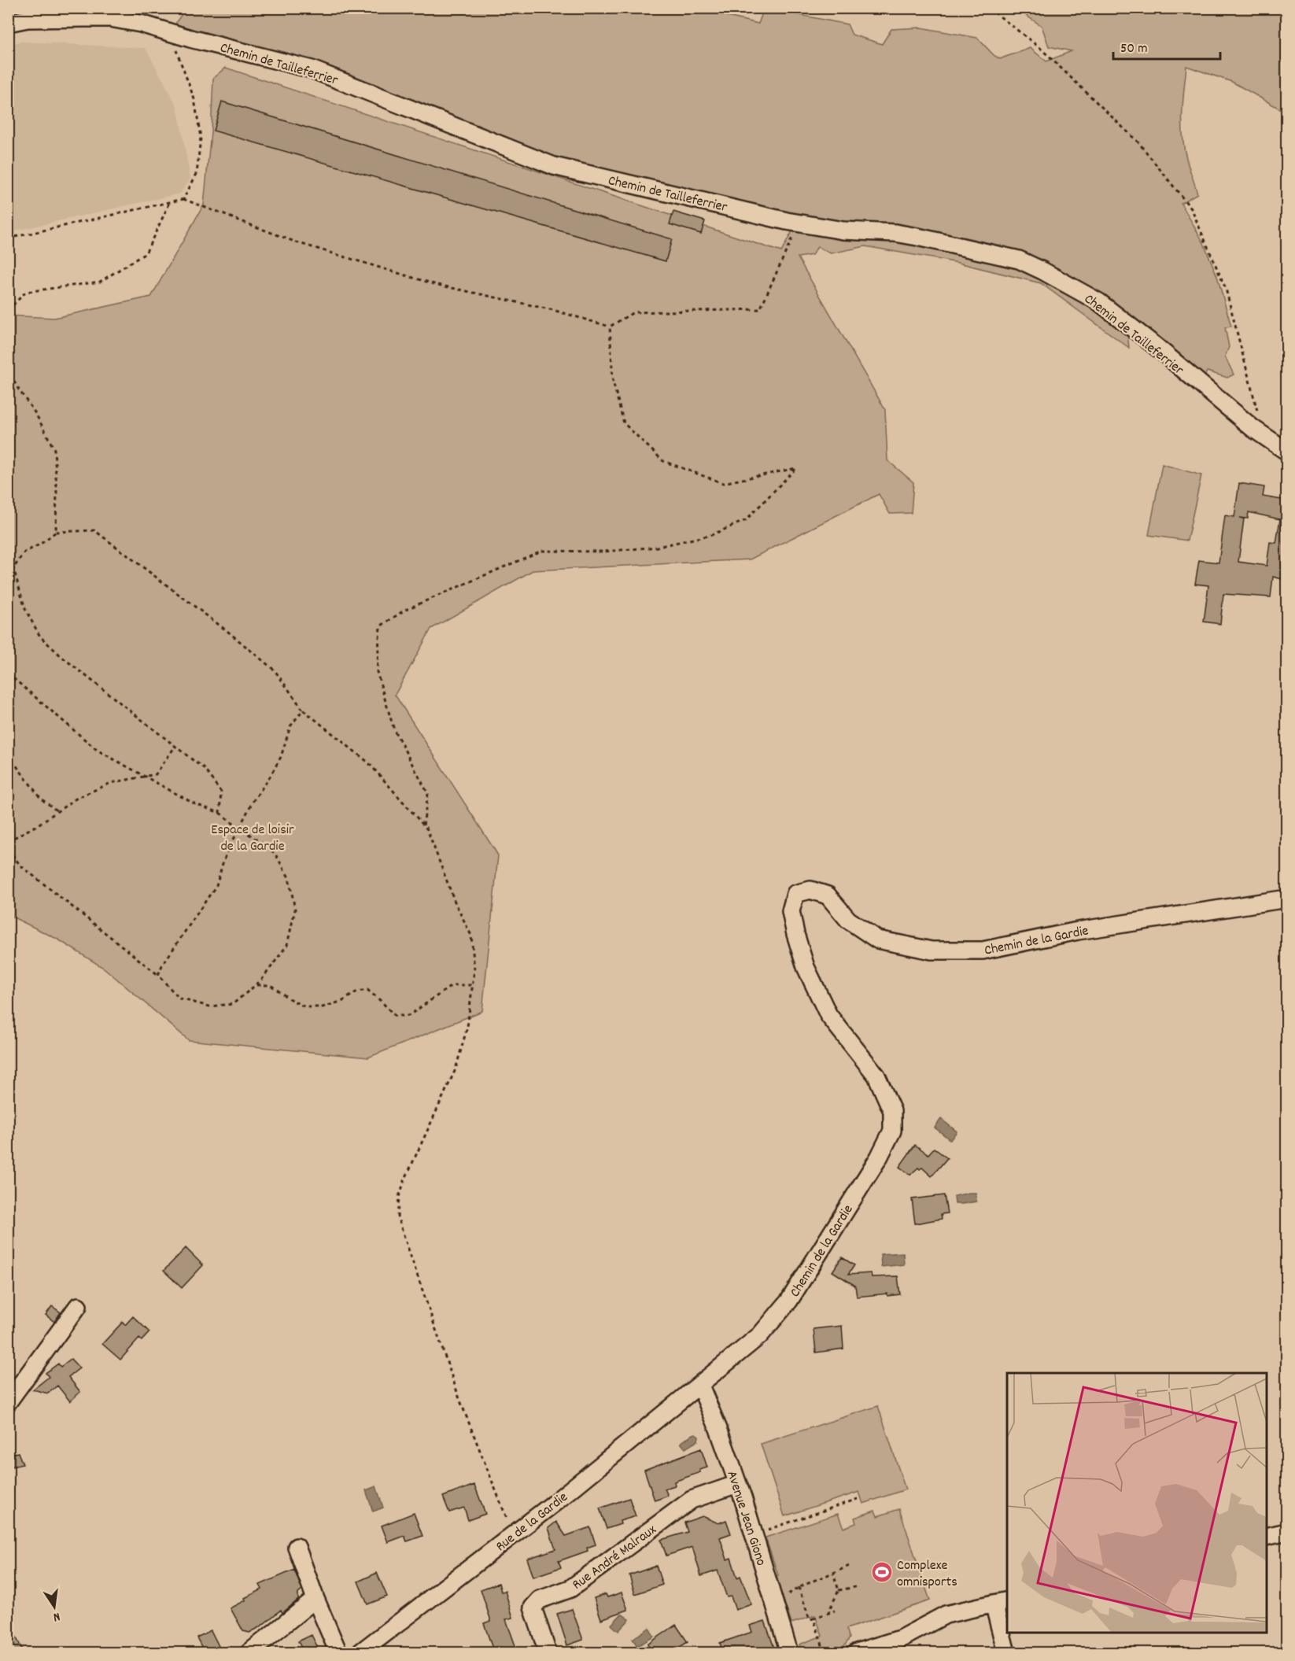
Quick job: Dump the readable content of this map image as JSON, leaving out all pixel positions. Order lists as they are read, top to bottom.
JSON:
{
  "streets": {
    "street": [
      "Chemin de Tailleferrier",
      "Chemin de la Gardie",
      "Avenue Jean Giono",
      "Rue de la Gardie",
      "Rue André Malraux"
    ]
  },
  "crossings": [
    ["Chemin de la Gardie", "Avenue Jean Giono"],
    ["Chemin de la Gardie", "Rue de la Gardie"],
    ["Avenue Jean Giono", "Rue de la Gardie"],
    ["Avenue Jean Giono", "Rue André Malraux"]
  ],
  "parks": ["Espace de loisir de la Gardie"],
  "places": {
    "sports": ["Complexe omnisports"]
  },
  "scale_bar": "50 m",
  "north": "bottom"
}
